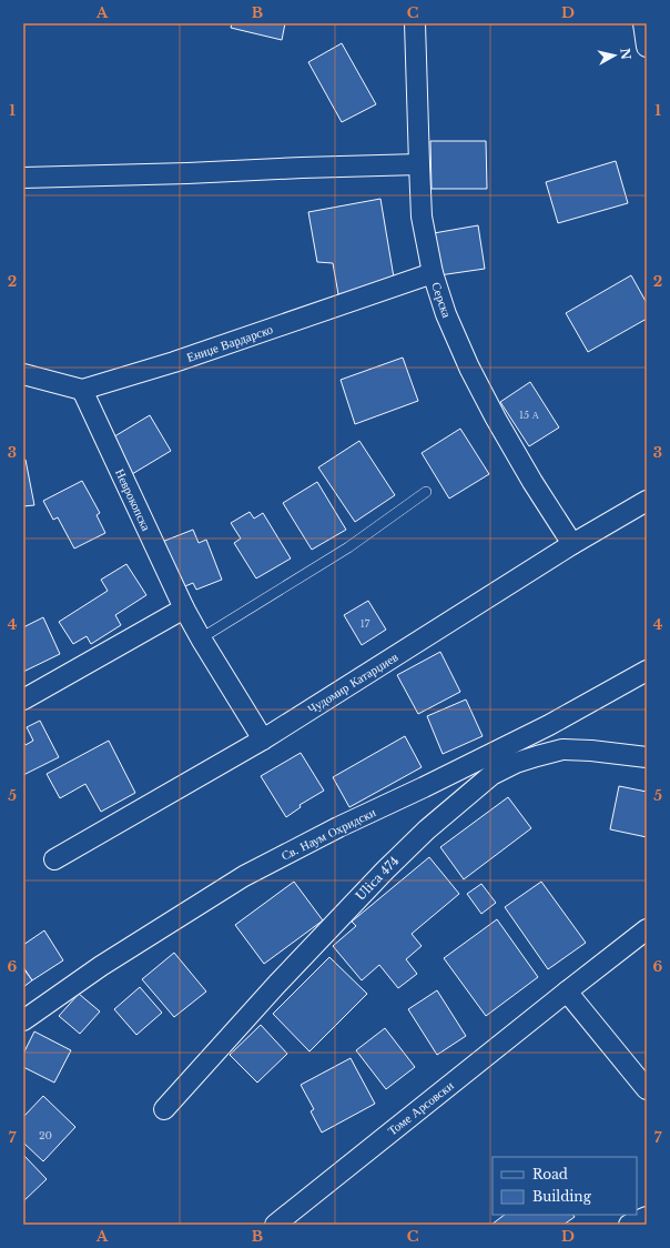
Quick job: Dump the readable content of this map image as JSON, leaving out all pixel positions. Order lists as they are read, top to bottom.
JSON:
{
  "streets": {
    "street": [
      "Серска",
      "Ениџе Вардарско",
      "Неврокопска",
      "Чудомир Катарџиев",
      "Св. Наум Охридски",
      "Ulica 474",
      "Томе Арсовски"
    ]
  },
  "crossings": [
    ["Серска", "Ениџе Вардарско"],
    ["Серска", "Чудомир Катарџиев"],
    ["Ениџе Вардарско", "Неврокопска"],
    ["Неврокопска", "Чудомир Катарџиев"]
  ],
  "house_numbers": ["15 А", "17", "20"],
  "legend": ["Road", "Building"],
  "north": "right",
  "grid": {
    "columns": [
      "A",
      "B",
      "C",
      "D"
    ],
    "rows": [
      "1",
      "2",
      "3",
      "4",
      "5",
      "6",
      "7"
    ]
  }
}
